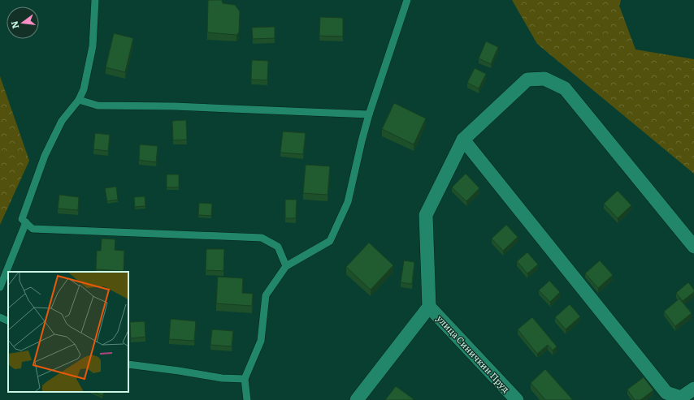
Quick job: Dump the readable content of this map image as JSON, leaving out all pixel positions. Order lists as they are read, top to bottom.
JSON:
{
  "streets": {
    "street": ["улица Синичкин Пруд"]
  },
  "north": "left"
}
